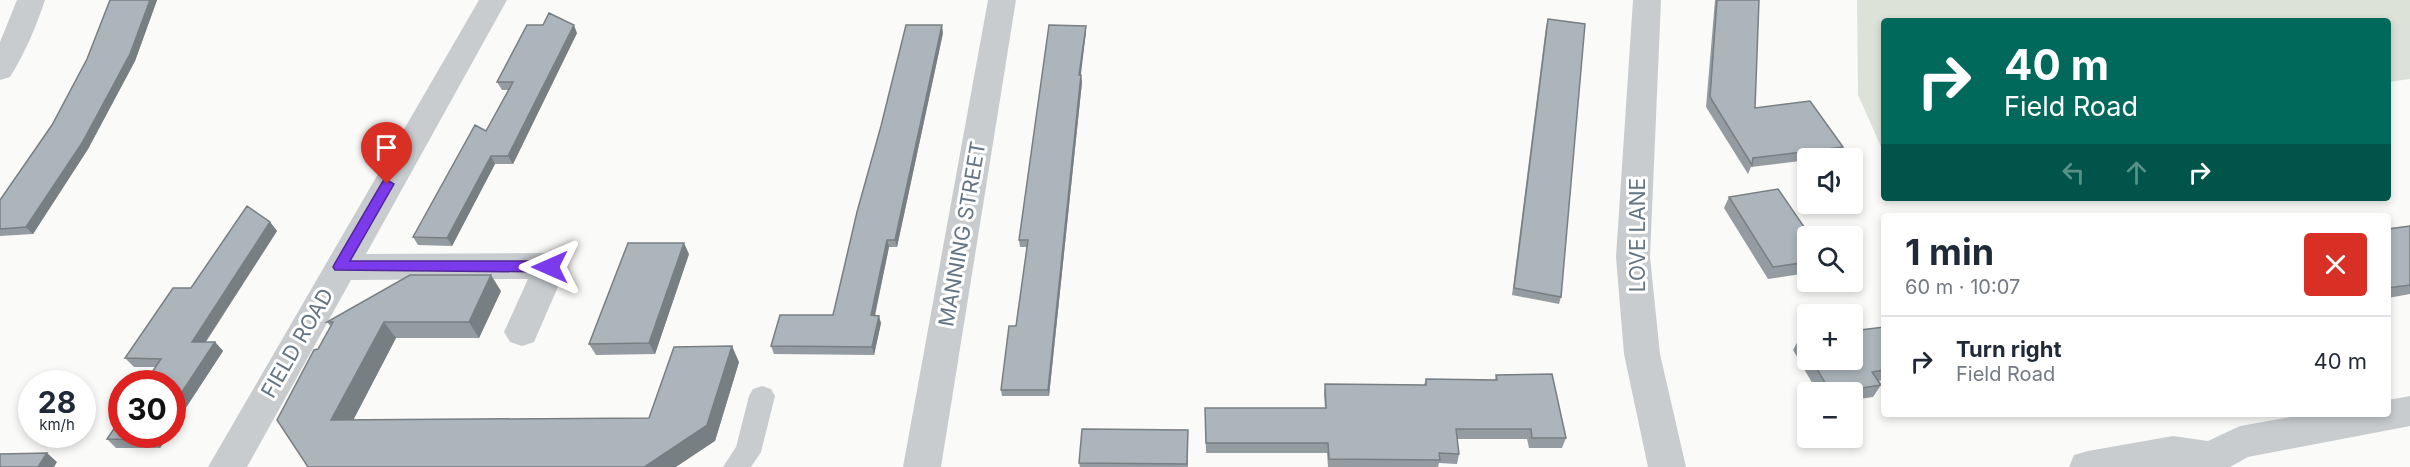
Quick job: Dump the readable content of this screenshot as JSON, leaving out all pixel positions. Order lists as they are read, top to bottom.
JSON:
{
  "streets": {
    "street": ["MANNING STREET", "LOVE LANE", "FIELD ROAD"]
  },
  "page": {
    "turn": ["40 m", "Field Road"],
    "map_buttons": ["+", "−"],
    "heading": ["1 min", "60 m · 10:07"],
    "list": [
      {
        "name": "Turn right",
        "note": "Field Road",
        "value": "40 m"
      }
    ],
    "speed": "28 km/h",
    "limit": "30"
  }
}
